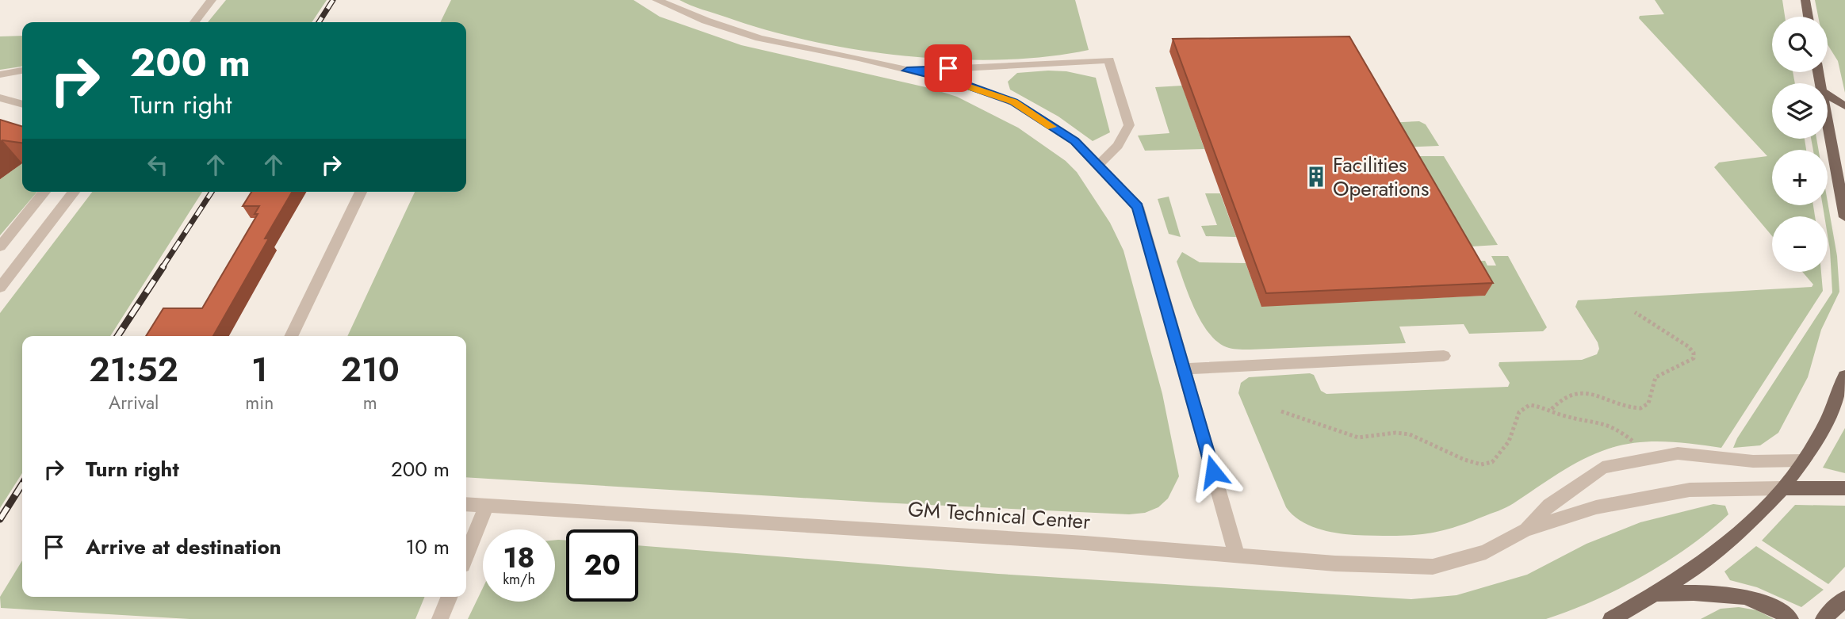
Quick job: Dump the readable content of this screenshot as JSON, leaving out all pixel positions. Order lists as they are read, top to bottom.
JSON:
{
  "streets": {
    "lane": ["GM Technical Center"]
  },
  "places": {
    "building": ["Facilities Operations"]
  },
  "page": {
    "map_buttons": ["+", "−"],
    "turn": ["200 m", "Turn right"],
    "eta": [
      "21:52",
      "Arrival",
      "1",
      "min",
      "210",
      "m"
    ],
    "list": [
      {
        "name": "Turn right",
        "value": "200 m"
      },
      {
        "name": "Arrive at destination",
        "value": "10 m"
      }
    ],
    "speed": "18 km/h",
    "limit": "20"
  }
}
